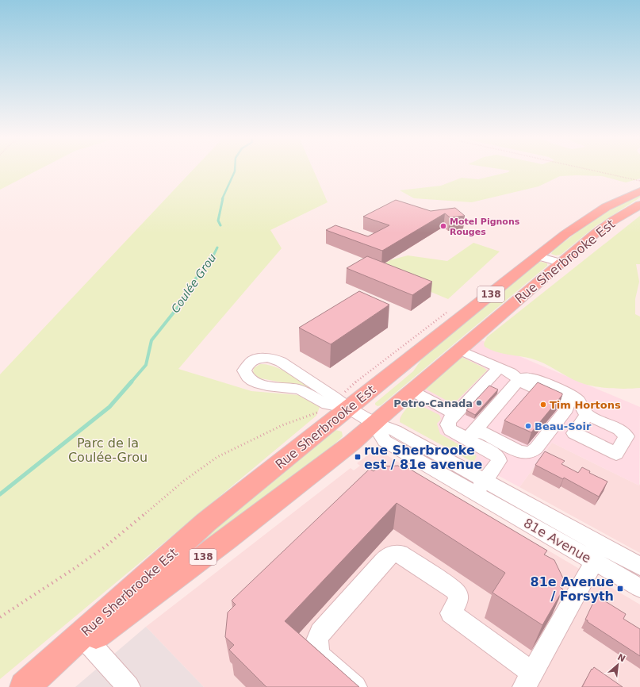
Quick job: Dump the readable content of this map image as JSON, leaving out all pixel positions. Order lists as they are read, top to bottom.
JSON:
{
  "streets": {
    "main road": ["Rue Sherbrooke Est", "138"],
    "street": ["81e Avenue"]
  },
  "crossings": [
    ["Rue Sherbrooke Est", "81e Avenue"]
  ],
  "water": ["Coulée Grou"],
  "parks": ["Parc de la Coulée-Grou"],
  "places": {
    "other": [
      "Motel Pignons Rouges",
      "Petro-Canada",
      "Tim Hortons",
      "Beau-Soir"
    ],
    "transit": ["rue Sherbrooke est / 81e avenue", "81e Avenue / Forsyth"]
  },
  "north": "top right"
}
